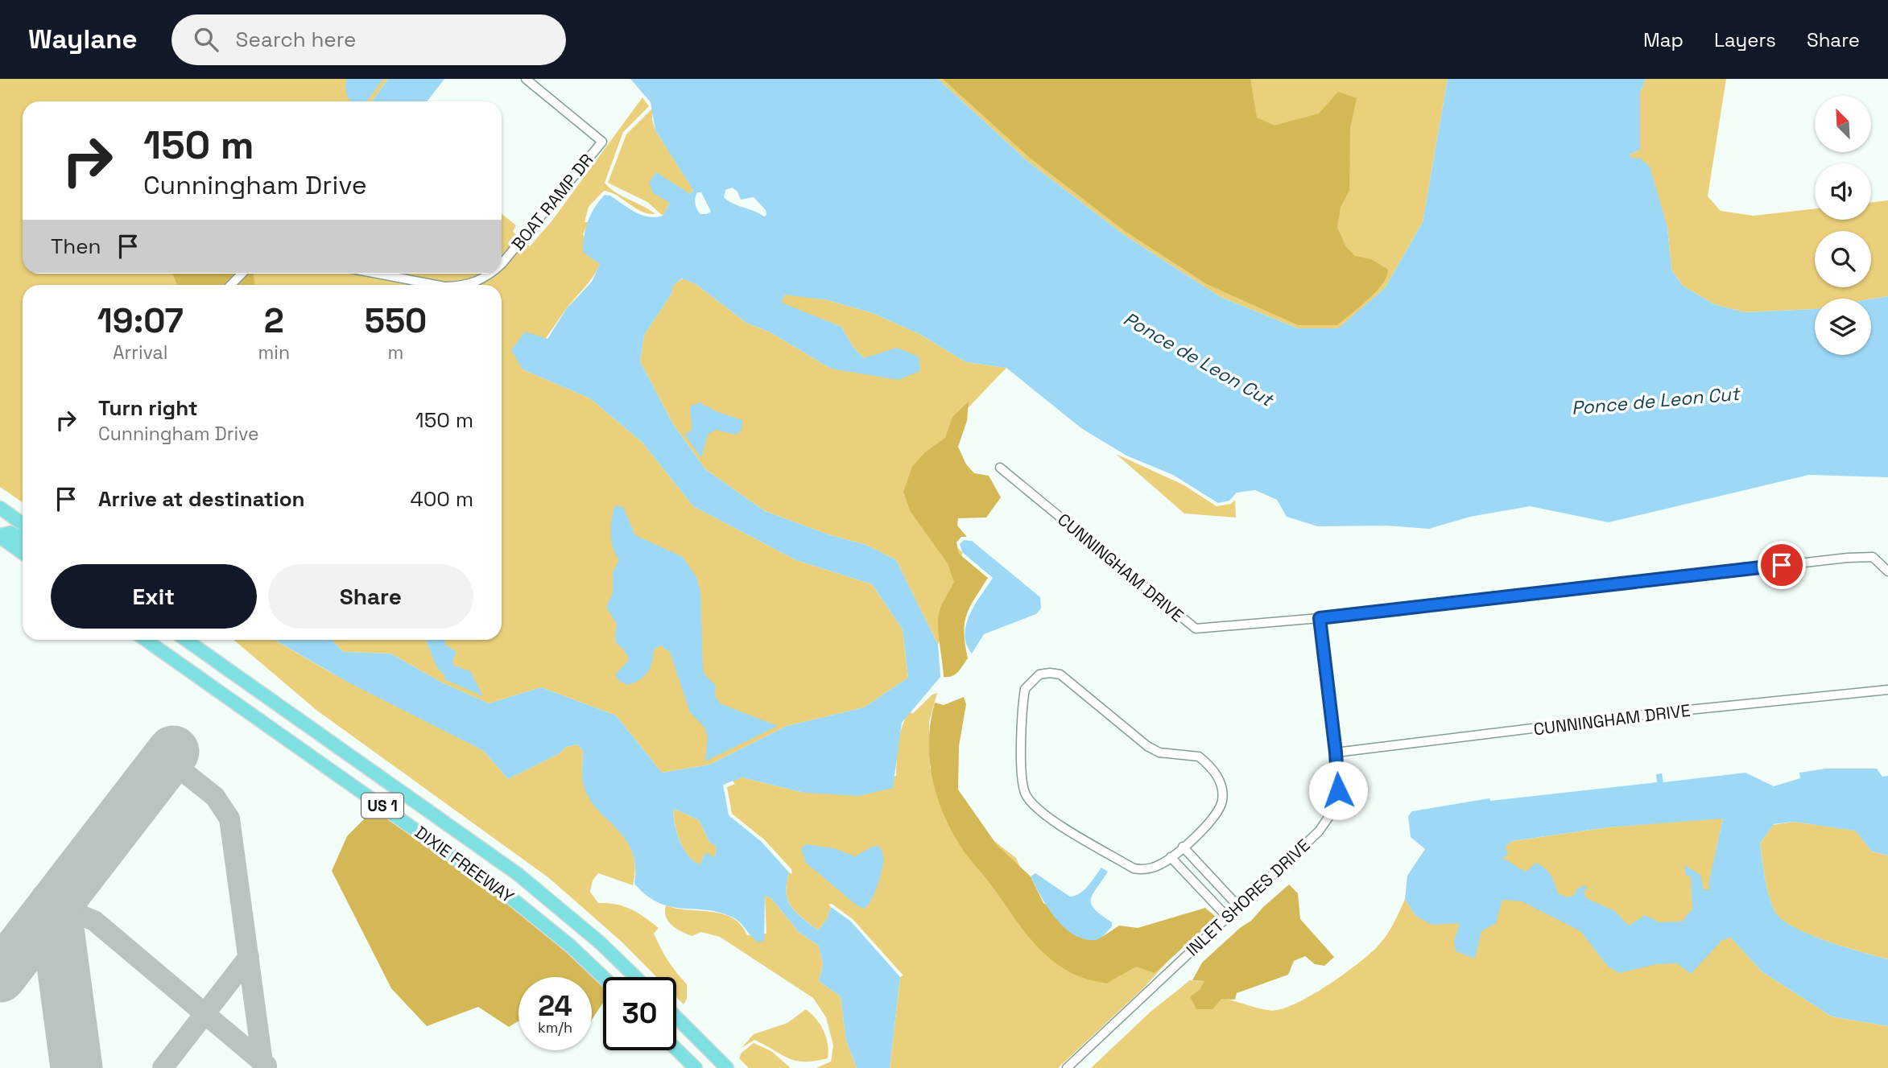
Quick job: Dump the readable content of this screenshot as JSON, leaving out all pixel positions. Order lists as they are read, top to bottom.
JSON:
{
  "streets": {
    "main road": ["US 1", "DIXIE FREEWAY"],
    "street": ["BOAT RAMP DR", "CUNNINGHAM DRIVE", "INLET SHORES DRIVE"]
  },
  "crossings": [
    ["CUNNINGHAM DRIVE", "INLET SHORES DRIVE"]
  ],
  "water": ["Ponce de Leon Cut"],
  "north": "top left",
  "page": {
    "header": "Waylane",
    "search": "Search here",
    "nav": ["Map", "Layers", "Share"],
    "turn": ["150 m", "Cunningham Drive"],
    "then": "Then",
    "eta": [
      "19:07",
      "Arrival",
      "2",
      "min",
      "550",
      "m"
    ],
    "list": [
      {
        "name": "Turn right",
        "note": "Cunningham Drive",
        "value": "150 m"
      },
      {
        "name": "Arrive at destination",
        "value": "400 m"
      }
    ],
    "buttons": ["Exit", "Share"],
    "speed": "24 km/h",
    "limit": "30"
  }
}
